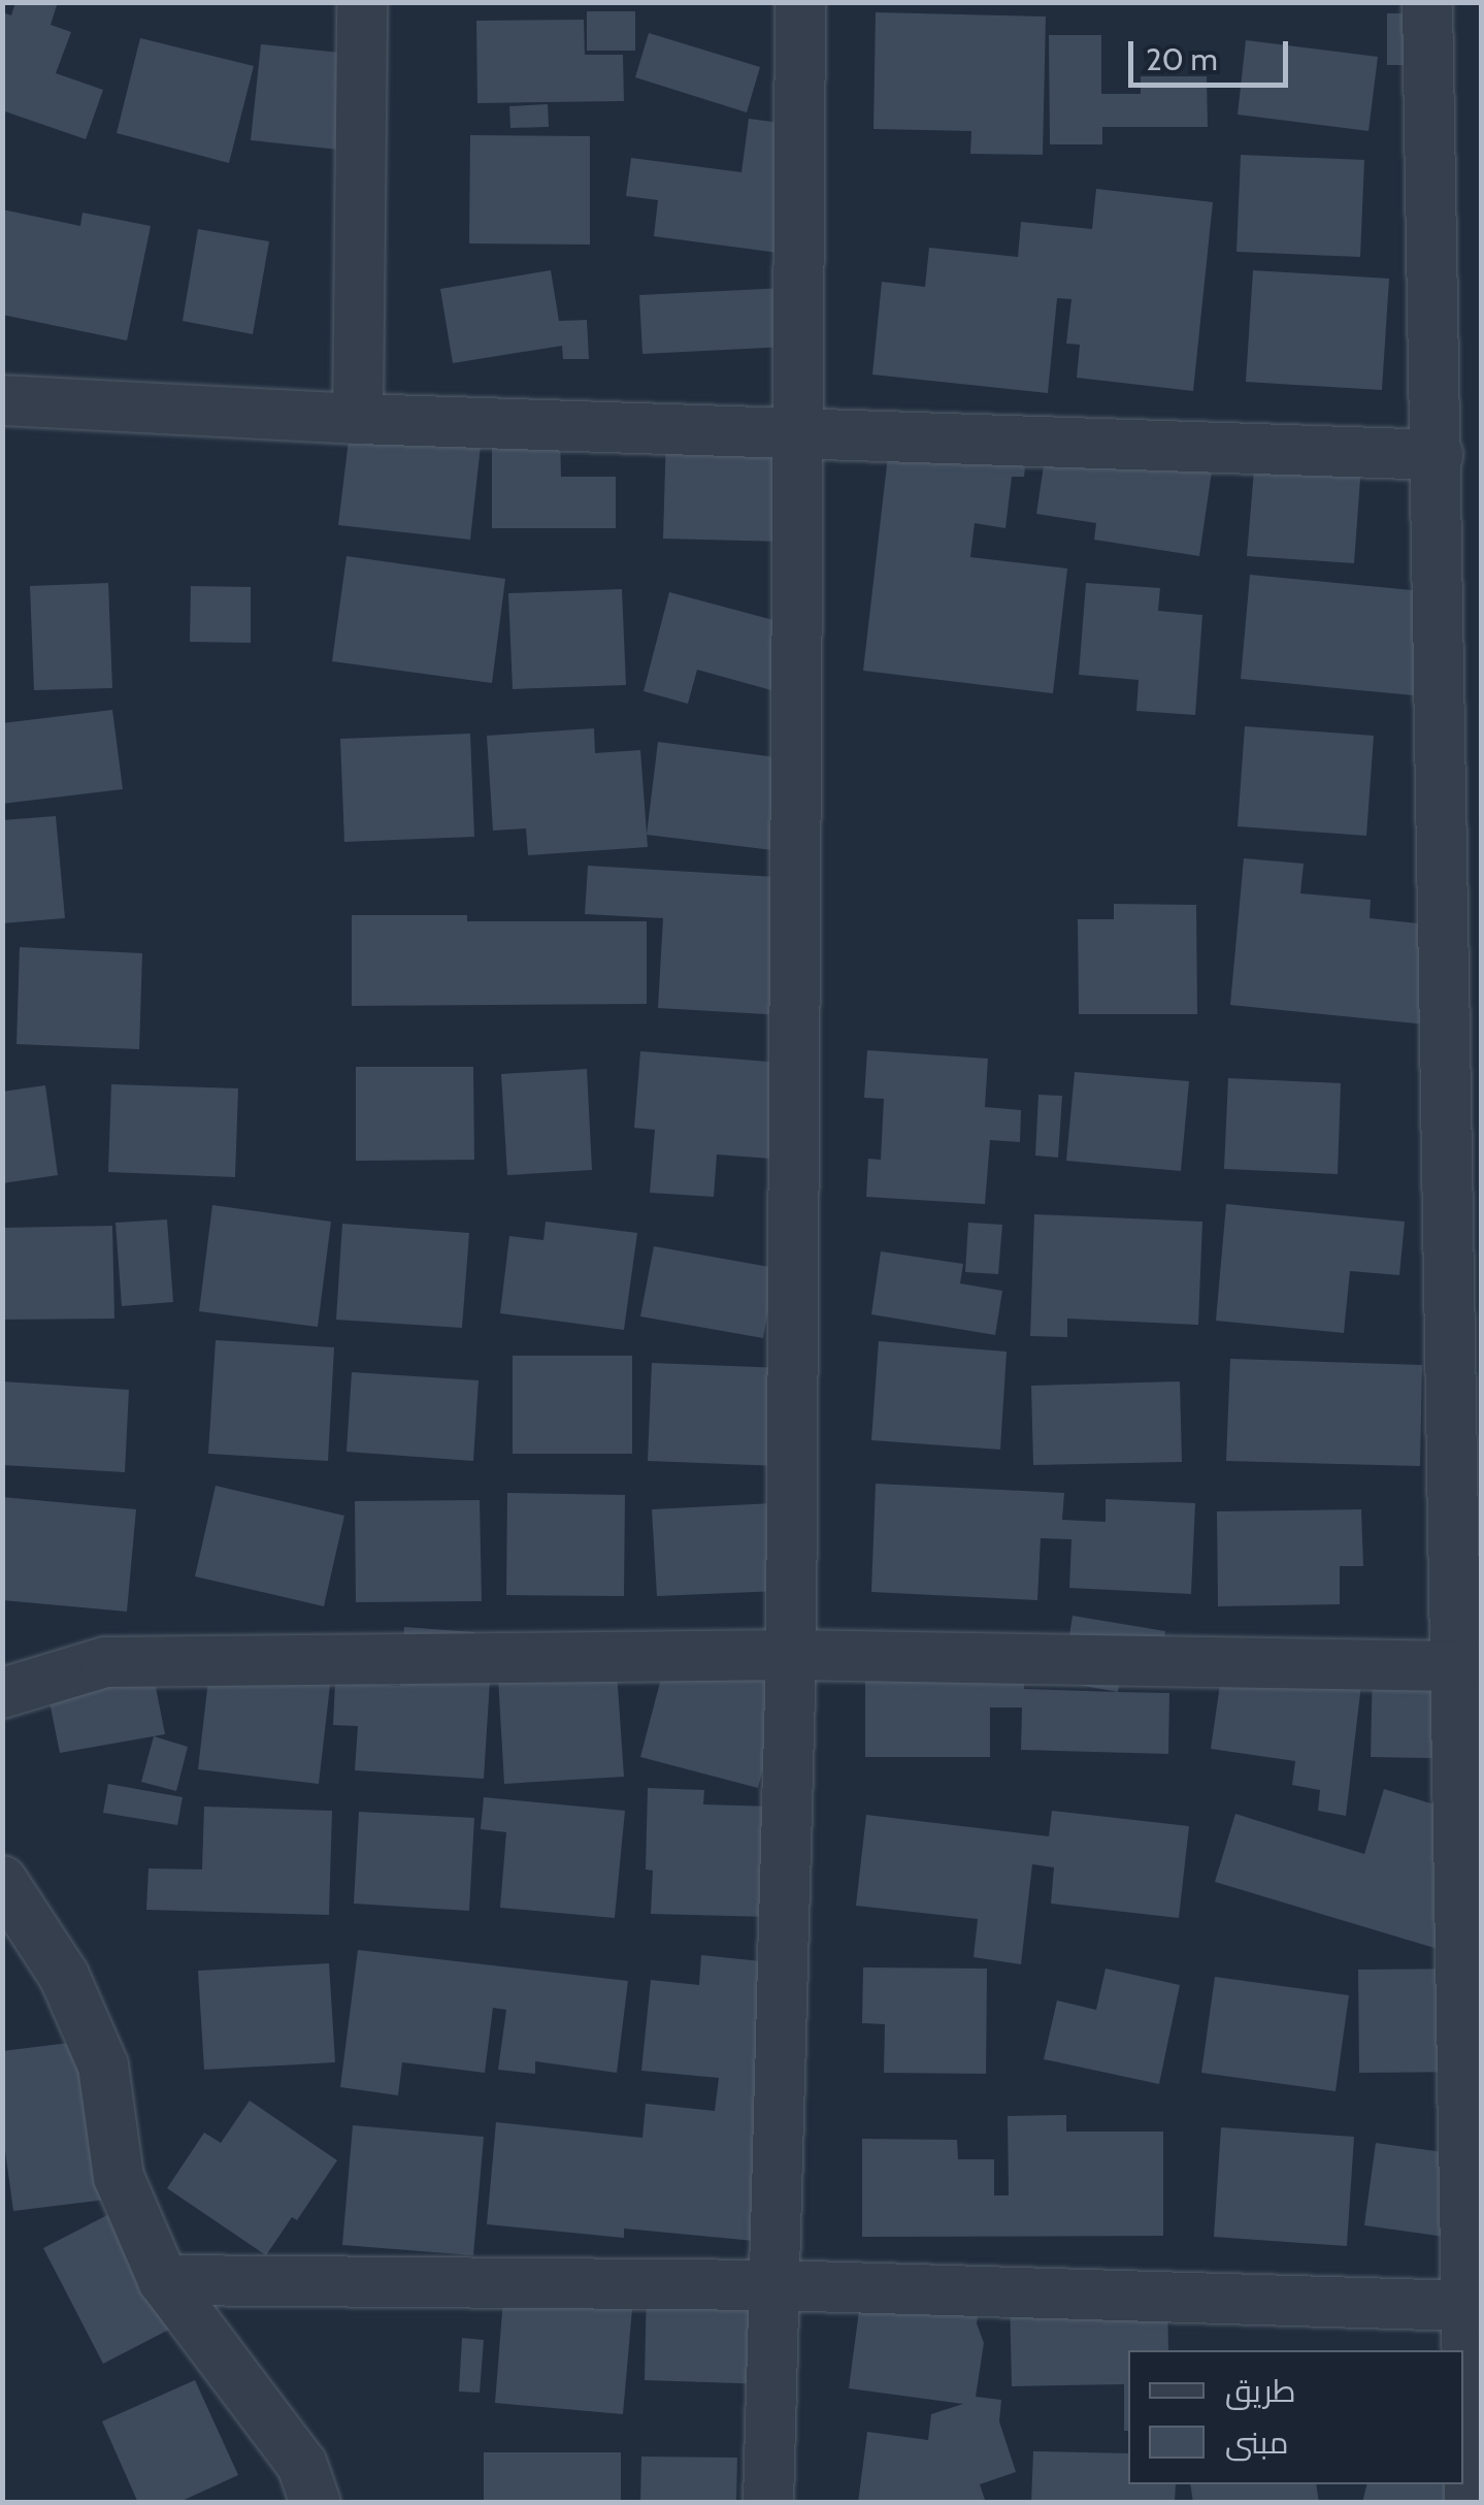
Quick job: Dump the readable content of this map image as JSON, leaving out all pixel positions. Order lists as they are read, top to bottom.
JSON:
{
  "legend": ["طريق", "مبنى"],
  "scale_bar": "20 m"
}
